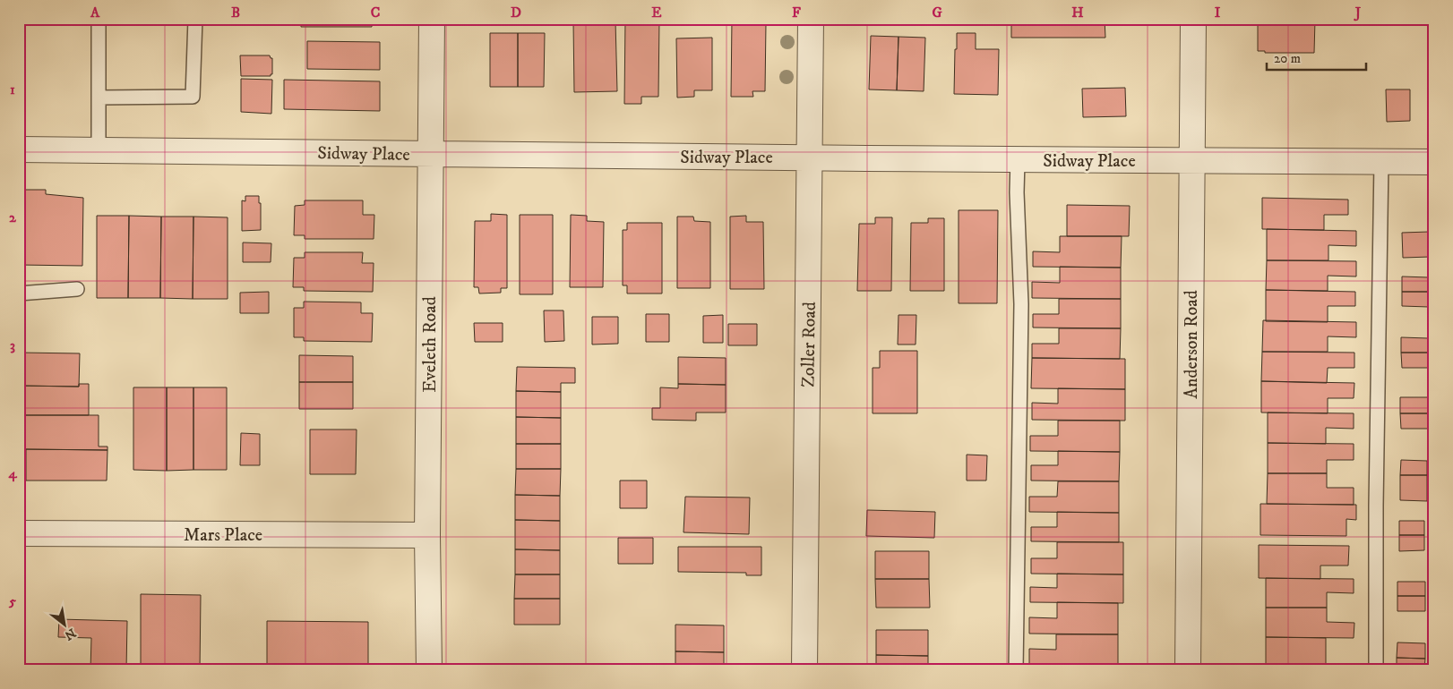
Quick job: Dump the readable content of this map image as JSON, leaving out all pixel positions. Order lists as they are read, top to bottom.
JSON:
{
  "streets": {
    "street": [
      "Sidway Place",
      "Eveleth Road",
      "Zoller Road",
      "Anderson Road",
      "Mars Place"
    ]
  },
  "crossings": [
    ["Sidway Place", "Eveleth Road"],
    ["Sidway Place", "Zoller Road"],
    ["Sidway Place", "Anderson Road"],
    ["Eveleth Road", "Mars Place"]
  ],
  "scale_bar": "20 m",
  "north": "bottom right",
  "grid": {
    "columns": [
      "A",
      "B",
      "C",
      "D",
      "E",
      "F",
      "G",
      "H",
      "I",
      "J"
    ],
    "rows": [
      "1",
      "2",
      "3",
      "4",
      "5"
    ]
  }
}
